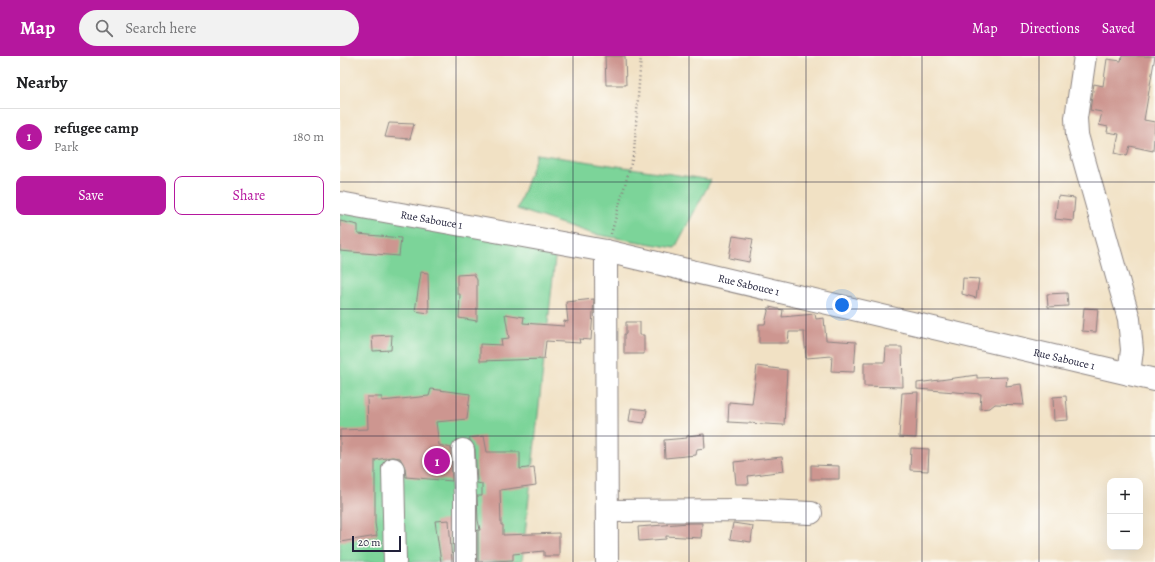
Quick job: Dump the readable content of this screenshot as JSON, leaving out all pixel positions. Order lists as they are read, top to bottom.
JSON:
{
  "streets": {
    "street": ["Rue Sabouce 1"]
  },
  "scale_bar": "20 m",
  "page": {
    "header": "Map",
    "search": "Search here",
    "nav": ["Map", "Directions", "Saved"],
    "heading": "Nearby",
    "list": [
      {
        "mark": "1",
        "name": "refugee camp",
        "note": "Park",
        "value": "180 m"
      }
    ],
    "buttons": ["Save", "Share"],
    "pins": "1",
    "map_buttons": ["+", "−"],
    "scale": "20 m"
  }
}
